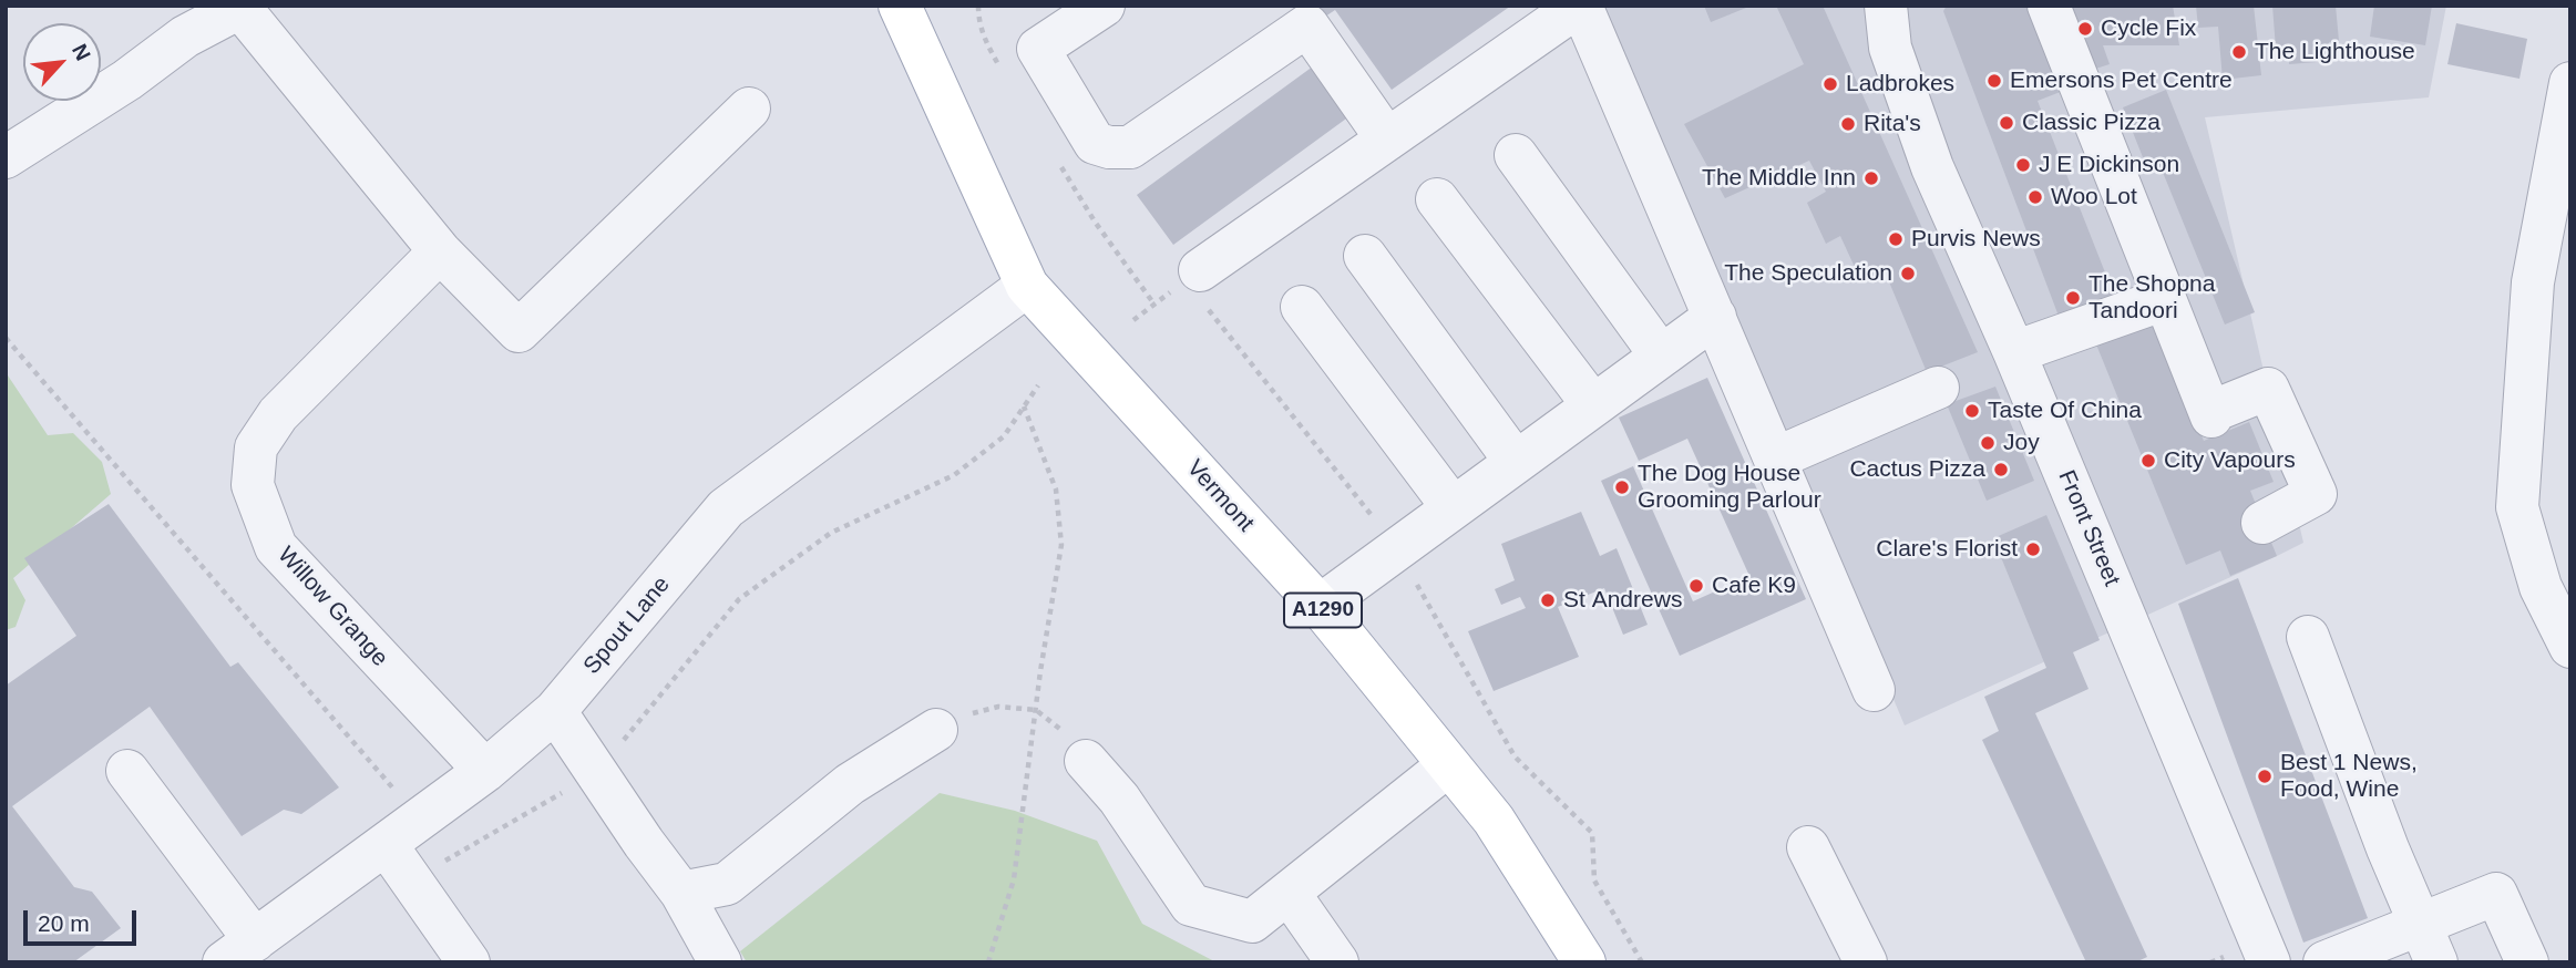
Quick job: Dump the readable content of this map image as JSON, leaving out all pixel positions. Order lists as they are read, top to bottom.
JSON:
{
  "streets": {
    "main road": ["Vermont", "A1290"],
    "street": ["Front Street", "Willow Grange", "Spout Lane"]
  },
  "crossings": [
    ["Vermont", "Spout Lane"],
    ["Willow Grange", "Spout Lane"]
  ],
  "places": [
    "Cycle Fix",
    "The Lighthouse",
    "Emersons Pet Centre",
    "Ladbrokes",
    "Classic Pizza",
    "Rita's",
    "J E Dickinson",
    "The Middle Inn",
    "Woo Lot",
    "Purvis News",
    "The Speculation",
    "The Shopna Tandoori",
    "Taste Of China",
    "Joy",
    "City Vapours",
    "Cactus Pizza",
    "The Dog House Grooming Parlour",
    "Clare's Florist",
    "Cafe K9",
    "St Andrews",
    "Best 1 News, Food, Wine"
  ],
  "scale_bar": "20 m",
  "north": "top right"
}
